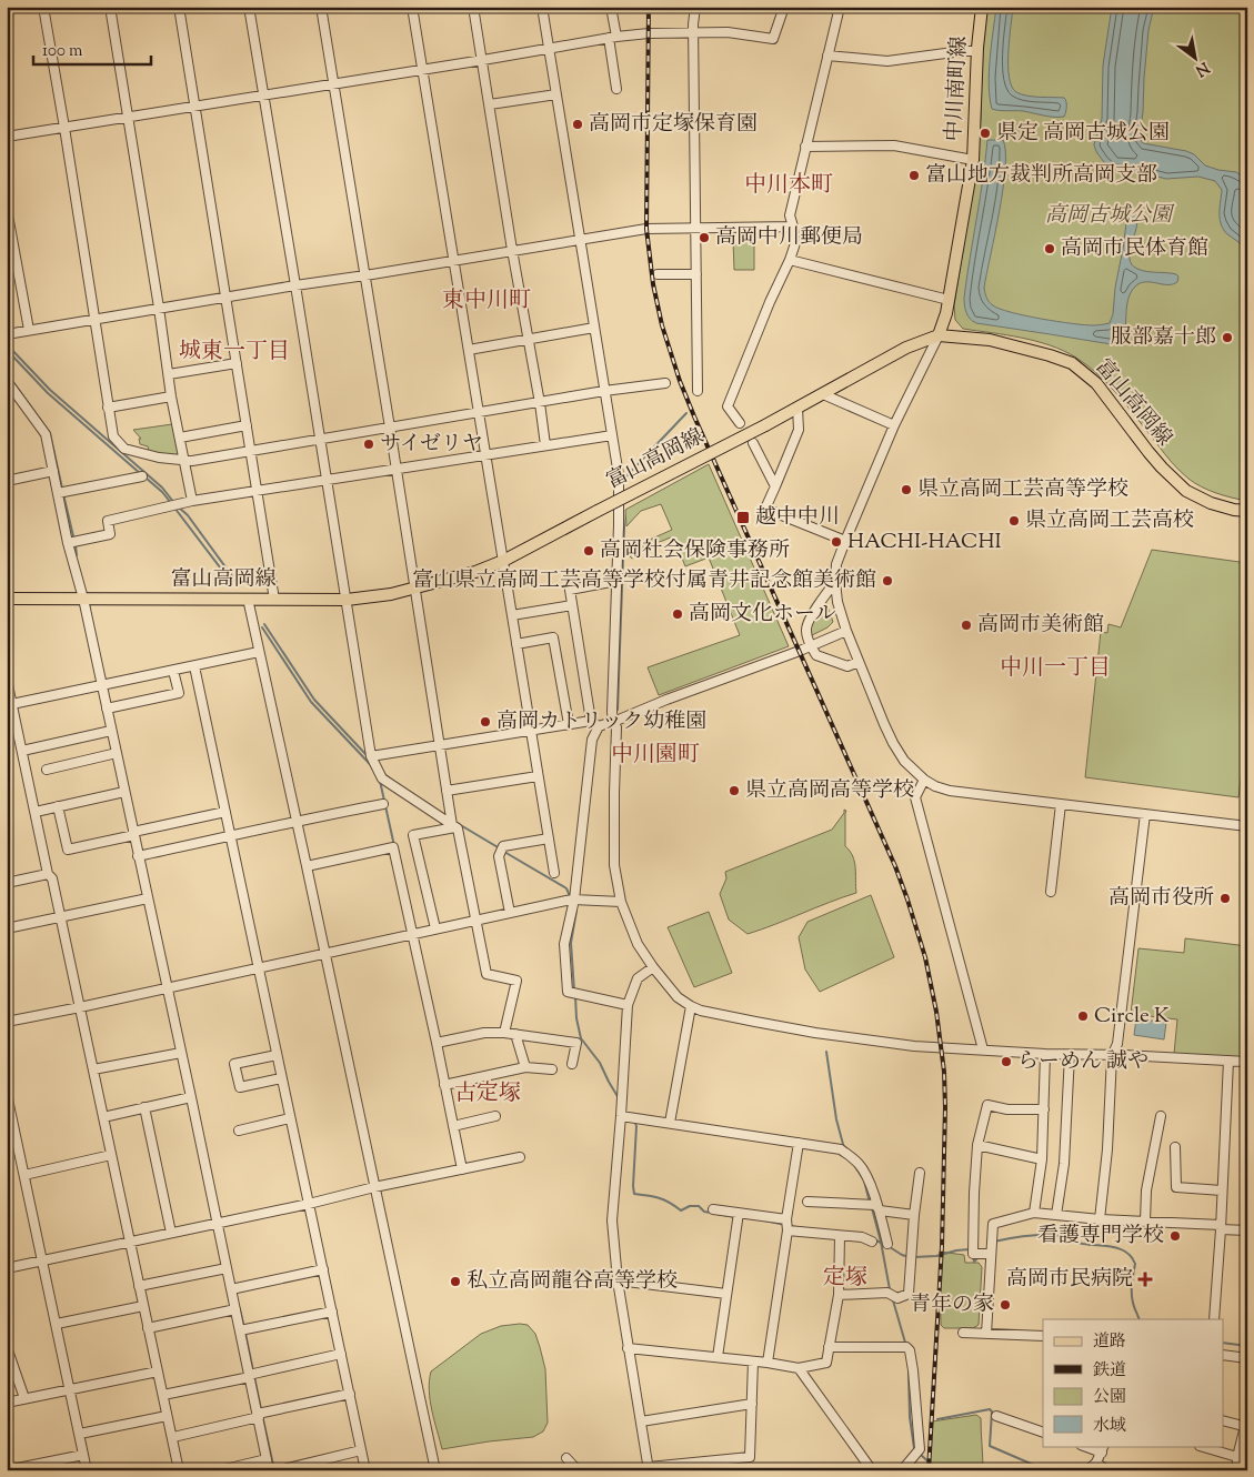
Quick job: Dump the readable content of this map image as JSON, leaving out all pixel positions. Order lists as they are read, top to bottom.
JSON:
{
  "streets": {
    "main road": ["中川南町線", "富山高岡線"]
  },
  "crossings": [
    ["中川南町線", "富山高岡線"]
  ],
  "districts": [
    "中川本町",
    "東中川町",
    "城東一丁目",
    "中川一丁目",
    "中川園町",
    "古定塚",
    "定塚"
  ],
  "parks": ["高岡古城公園"],
  "places": {
    "other": [
      "高岡市定塚保育園",
      "県定 高岡古城公園",
      "富山地方裁判所高岡支部",
      "高岡中川郵便局",
      "高岡市民体育館",
      "服部嘉十郎",
      "サイゼリヤ",
      "県立高岡工芸高等学校",
      "県立高岡工芸高校",
      "HACHI-HACHI",
      "高岡社会保険事務所",
      "富山県立高岡工芸高等学校付属青井記念館美術館",
      "高岡文化ホール",
      "高岡市美術館",
      "高岡カトリック幼稚園",
      "県立高岡高等学校",
      "高岡市役所",
      "Circle K",
      "らーめん 誠や",
      "看護専門学校",
      "私立高岡龍谷高等学校",
      "青年の家"
    ],
    "transit": ["越中中川"],
    "health": ["高岡市民病院"]
  },
  "legend": [
    "道路",
    "鉄道",
    "公園",
    "水域"
  ],
  "scale_bar": "100 m",
  "north": "bottom right"
}
